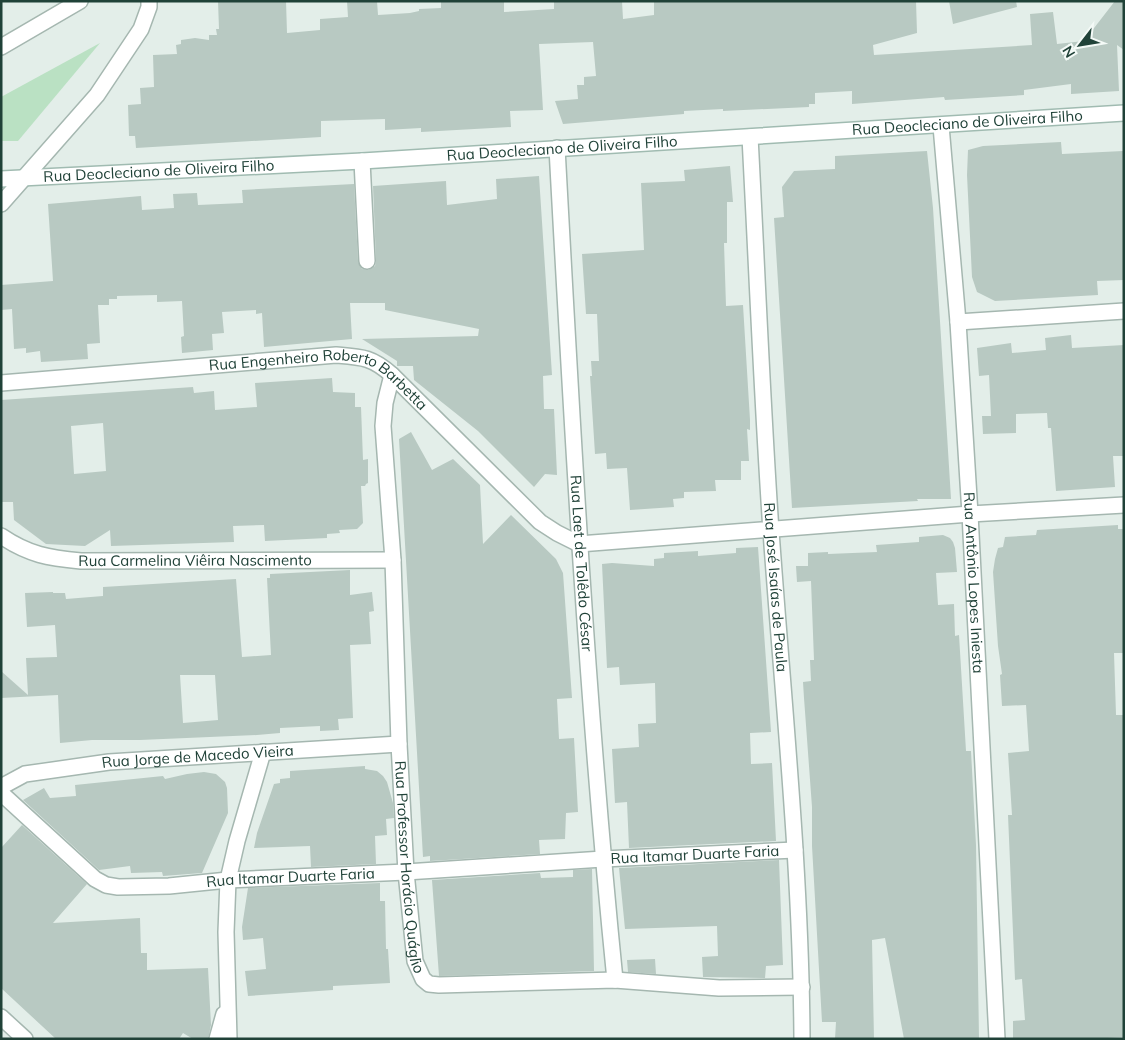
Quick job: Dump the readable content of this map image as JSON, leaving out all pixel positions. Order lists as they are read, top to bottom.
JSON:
{
  "streets": {
    "street": [
      "Rua Deocleciano de Oliveira Filho",
      "Rua Engenheiro Roberto Barbetta",
      "Rua Carmelina Viêira Nascimento",
      "Rua Laet de Tolêdo César",
      "Rua Antônio Lopes Iniesta",
      "Rua José Isaías de Paula",
      "Rua Jorge de Macedo Vieira",
      "Rua Itamar Duarte Faria",
      "Rua Professor Horácio Quáglio"
    ]
  },
  "crossings": [
    ["Rua Deocleciano de Oliveira Filho", "Rua Laet de Tolêdo César"],
    ["Rua Deocleciano de Oliveira Filho", "Rua Antônio Lopes Iniesta"],
    ["Rua Deocleciano de Oliveira Filho", "Rua José Isaías de Paula"],
    ["Rua Engenheiro Roberto Barbetta", "Rua Laet de Tolêdo César"],
    ["Rua Engenheiro Roberto Barbetta", "Rua Professor Horácio Quáglio"],
    ["Rua Carmelina Viêira Nascimento", "Rua Professor Horácio Quáglio"],
    ["Rua Laet de Tolêdo César", "Rua Itamar Duarte Faria"],
    ["Rua Laet de Tolêdo César", "Rua Professor Horácio Quáglio"],
    ["Rua José Isaías de Paula", "Rua Itamar Duarte Faria"],
    ["Rua José Isaías de Paula", "Rua Professor Horácio Quáglio"],
    ["Rua Jorge de Macedo Vieira", "Rua Professor Horácio Quáglio"],
    ["Rua Itamar Duarte Faria", "Rua Professor Horácio Quáglio"]
  ],
  "north": "bottom left"
}
